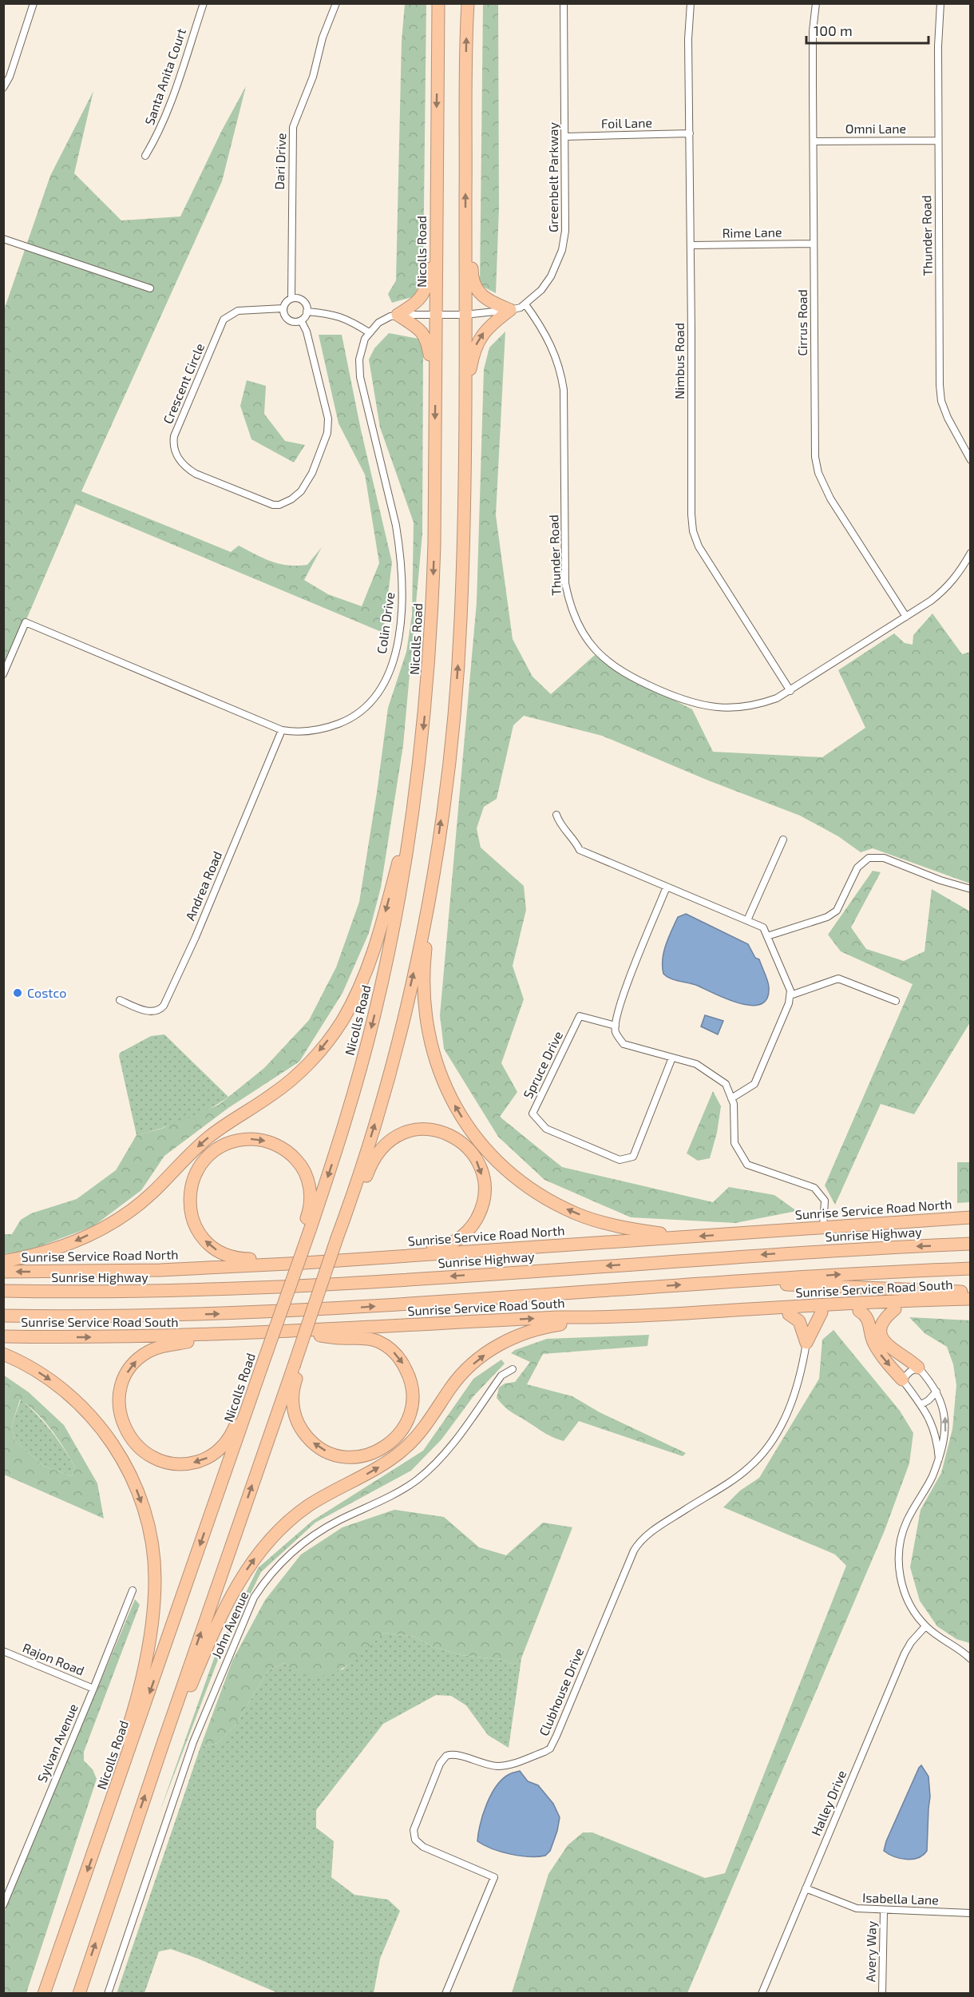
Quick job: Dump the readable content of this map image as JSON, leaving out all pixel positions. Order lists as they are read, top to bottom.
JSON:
{
  "streets": {
    "highway": [
      "Nicolls Road",
      "Sunrise Service Road North",
      "Sunrise Highway",
      "Sunrise Service Road South"
    ],
    "street": [
      "Santa Anita Court",
      "Foil Lane",
      "Omni Lane",
      "Dari Drive",
      "Greenbelt Parkway",
      "Rime Lane",
      "Thunder Road",
      "Cirrus Road",
      "Nimbus Road",
      "Crescent Circle",
      "Colin Drive",
      "Andrea Road",
      "Spruce Drive",
      "John Avenue",
      "Rajon Road",
      "Clubhouse Drive",
      "Sylvan Avenue",
      "Halley Drive",
      "Isabella Lane",
      "Avery Way"
    ]
  },
  "crossings": [
    ["Foil Lane", "Greenbelt Parkway"],
    ["Foil Lane", "Nimbus Road"],
    ["Omni Lane", "Thunder Road"],
    ["Omni Lane", "Cirrus Road"],
    ["Dari Drive", "Crescent Circle"],
    ["Greenbelt Parkway", "Thunder Road"],
    ["Greenbelt Parkway", "Nicolls Road"],
    ["Rime Lane", "Cirrus Road"],
    ["Rime Lane", "Nimbus Road"],
    ["Thunder Road", "Cirrus Road"],
    ["Thunder Road", "Nimbus Road"],
    ["Colin Drive", "Andrea Road"],
    ["Rajon Road", "Sylvan Avenue"],
    ["Halley Drive", "Isabella Lane"],
    ["Isabella Lane", "Avery Way"]
  ],
  "places": ["Costco"],
  "scale_bar": "100 m"
}
